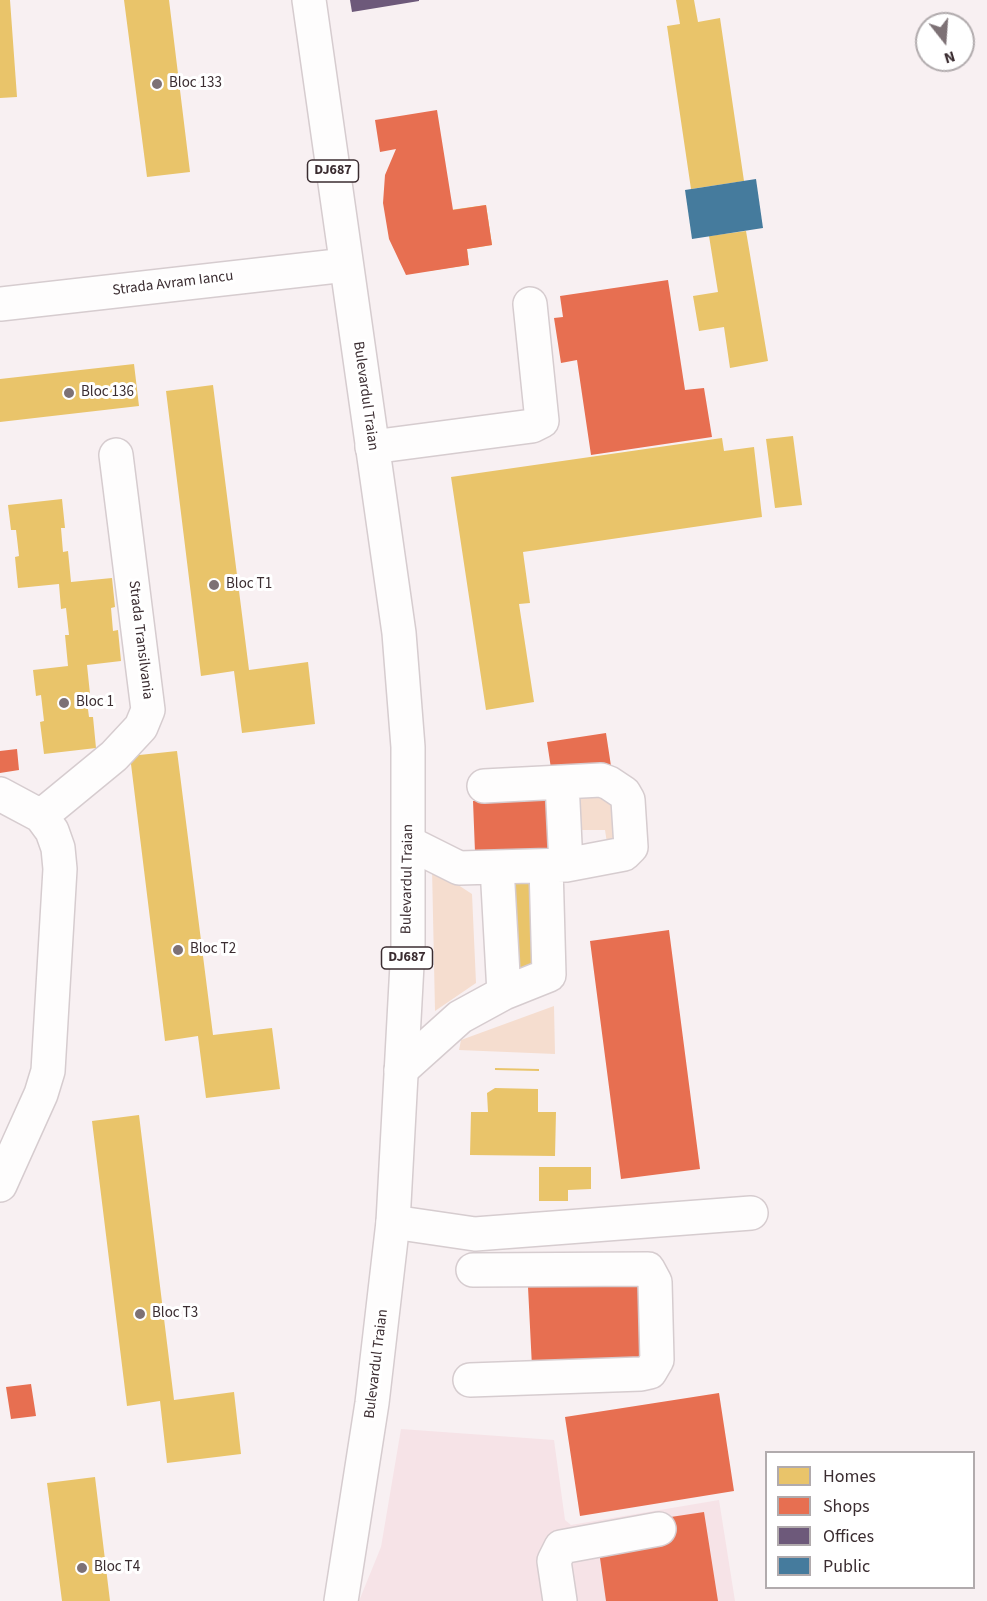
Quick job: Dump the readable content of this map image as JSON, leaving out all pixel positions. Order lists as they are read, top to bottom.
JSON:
{
  "streets": {
    "main road": [
      "DJ687",
      "Strada Avram Iancu",
      "Bulevardul Traian",
      "Strada Transilvania"
    ]
  },
  "crossings": [
    ["DJ687", "Strada Avram Iancu"],
    ["DJ687", "Bulevardul Traian"],
    ["Strada Avram Iancu", "Bulevardul Traian"]
  ],
  "places": [
    "Bloc 133",
    "Bloc 136",
    "Bloc T1",
    "Bloc 1",
    "Bloc T2",
    "Bloc T3",
    "Bloc T4"
  ],
  "legend": [
    "Homes",
    "Shops",
    "Offices",
    "Public"
  ],
  "north": "bottom"
}
